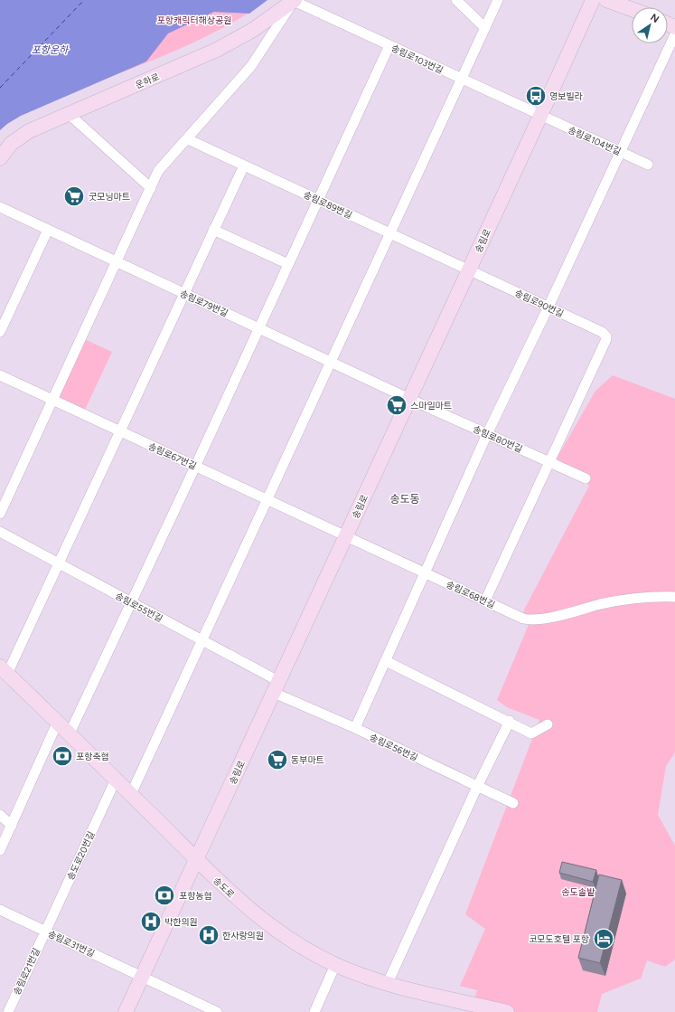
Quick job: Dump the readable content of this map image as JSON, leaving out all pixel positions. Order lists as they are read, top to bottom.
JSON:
{
  "streets": {
    "street": [
      "송림로103번길",
      "운하로",
      "송림로104번길",
      "송림로89번길",
      "송림로",
      "송림로79번길",
      "송림로90번길",
      "송림로80번길",
      "송림로67번길",
      "송림로68번길",
      "송림로55번길",
      "송림로56번길",
      "송도로20번길",
      "송도로",
      "송림로31번길",
      "송림로21번길"
    ]
  },
  "crossings": [
    ["송림로103번길", "운하로"],
    ["송림로103번길", "송림로104번길"],
    ["송림로103번길", "송림로"],
    ["송림로104번길", "송림로"],
    ["송림로89번길", "송림로"],
    ["송림로89번길", "송림로90번길"],
    ["송림로", "송림로79번길"],
    ["송림로", "송림로90번길"],
    ["송림로", "송림로80번길"],
    ["송림로", "송림로67번길"],
    ["송림로", "송림로68번길"],
    ["송림로", "송림로55번길"],
    ["송림로", "송림로56번길"],
    ["송림로", "송도로"],
    ["송림로", "송림로31번길"],
    ["송림로79번길", "송림로80번길"],
    ["송림로90번길", "송림로80번길"],
    ["송림로67번길", "송림로68번길"],
    ["송림로55번길", "송림로56번길"],
    ["송도로20번길", "송도로"],
    ["송도로20번길", "송림로31번길"],
    ["송도로20번길", "송림로21번길"],
    ["송림로31번길", "송림로21번길"]
  ],
  "districts": ["송도동"],
  "water": ["포항운하"],
  "parks": ["포항캐릭터해상공원", "송도솔밭"],
  "places": {
    "bus stop": ["영보빌라"],
    "supermarket": ["굿모닝마트", "스마일마트", "동부마트"],
    "bank": ["포항축협", "포항농협"],
    "hospital": ["박한의원", "한사랑의원"],
    "hotel": ["코모도호텔 포항"]
  },
  "north": "top right"
}
